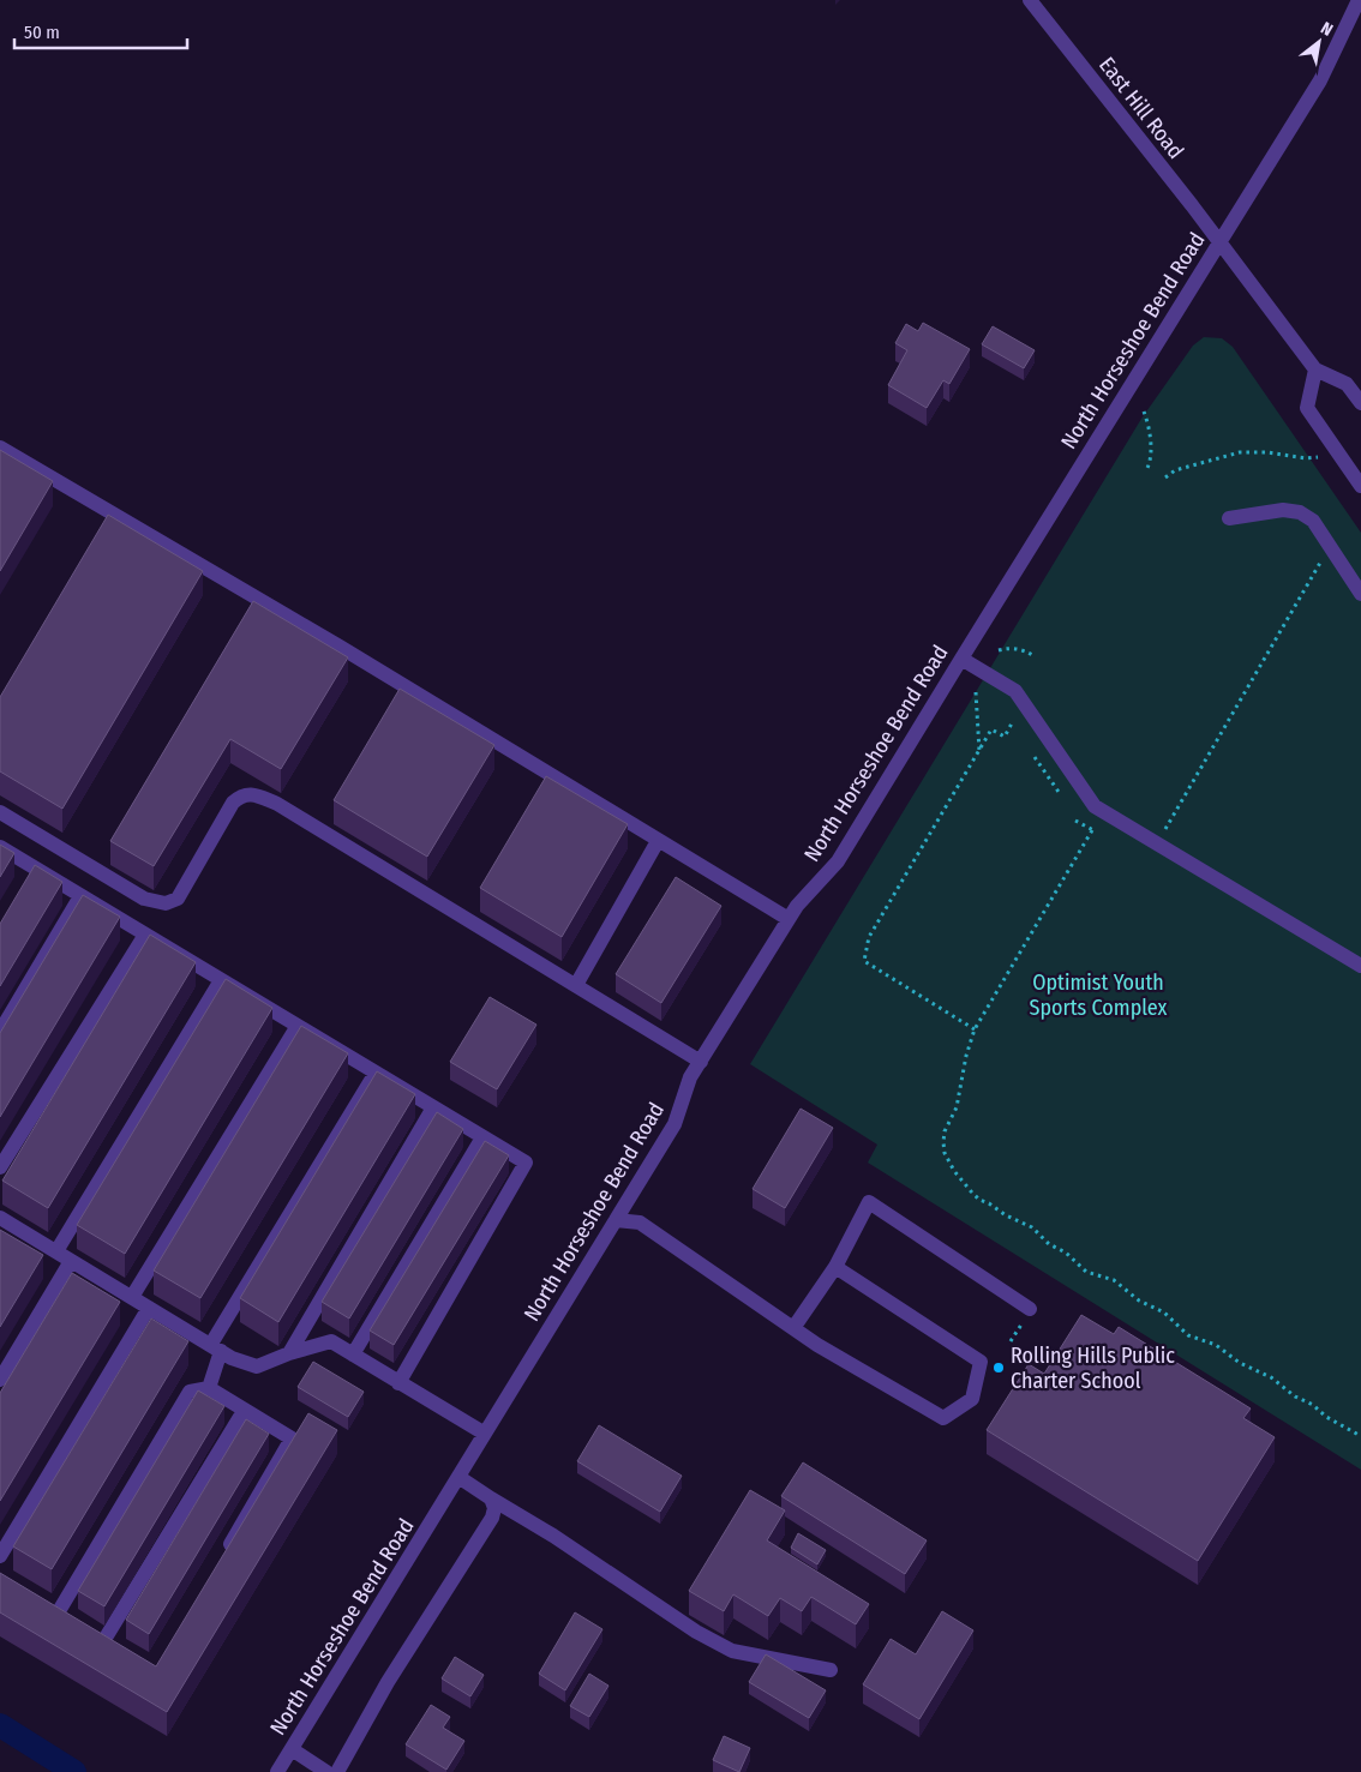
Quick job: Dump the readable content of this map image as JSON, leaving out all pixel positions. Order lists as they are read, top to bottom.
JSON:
{
  "streets": {
    "street": ["East Hill Road", "North Horseshoe Bend Road"]
  },
  "crossings": [
    ["East Hill Road", "North Horseshoe Bend Road"]
  ],
  "parks": ["Optimist Youth Sports Complex"],
  "places": ["Rolling Hills Public Charter School"],
  "scale_bar": "50 m",
  "north": "top right"
}
